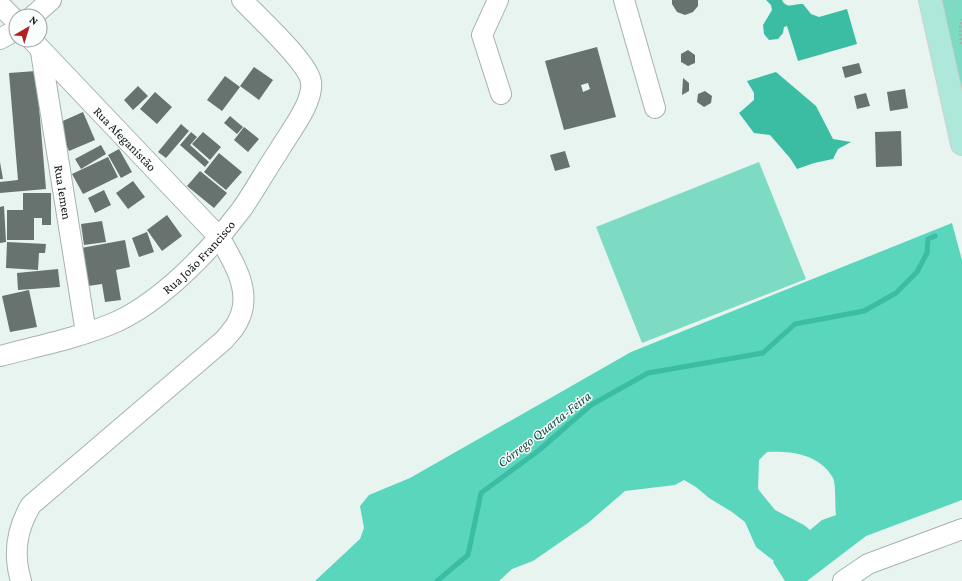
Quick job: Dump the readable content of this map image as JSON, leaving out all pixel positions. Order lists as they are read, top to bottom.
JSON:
{
  "streets": {
    "street": ["Rua Afeganistão", "Rua Iemen", "Rua João Francisco"]
  },
  "crossings": [
    ["Rua Afeganistão", "Rua João Francisco"],
    ["Rua Iemen", "Rua João Francisco"]
  ],
  "water": ["Córrego Quarta-Feira"],
  "north": "top right"
}
